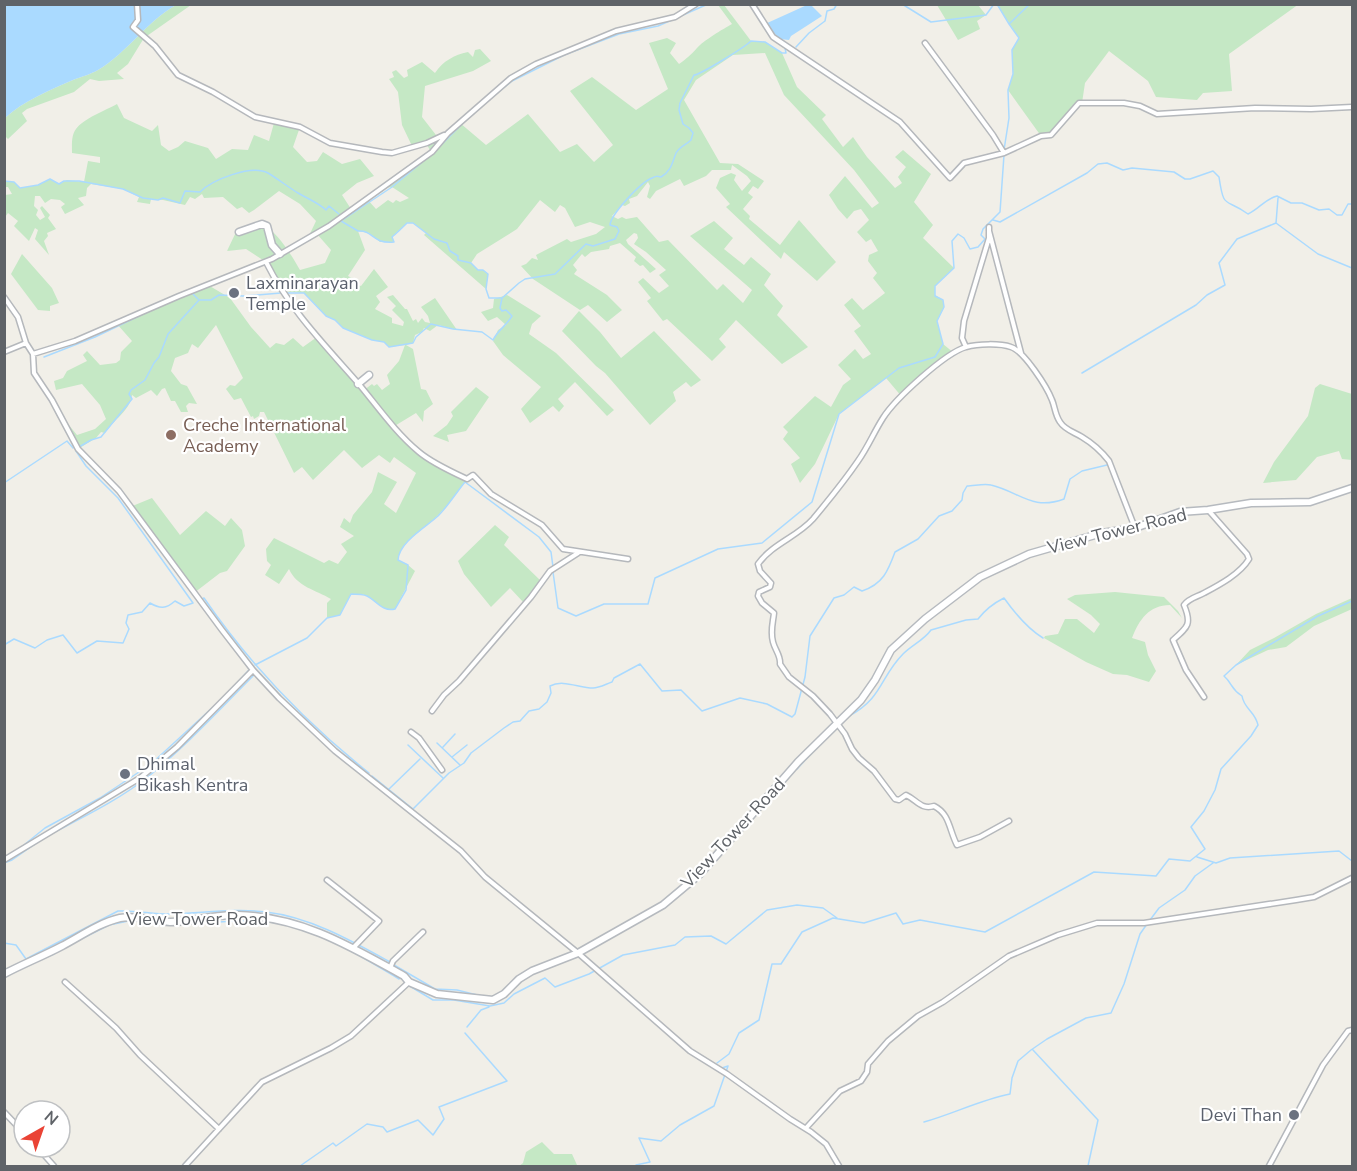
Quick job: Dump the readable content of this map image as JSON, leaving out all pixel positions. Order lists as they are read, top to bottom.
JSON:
{
  "streets": {
    "street": ["View Tower Road"]
  },
  "places": [
    "Laxminarayan Temple",
    "Creche International Academy",
    "Dhimal Bikash Kentra",
    "Devi Than"
  ],
  "north": "top right"
}
